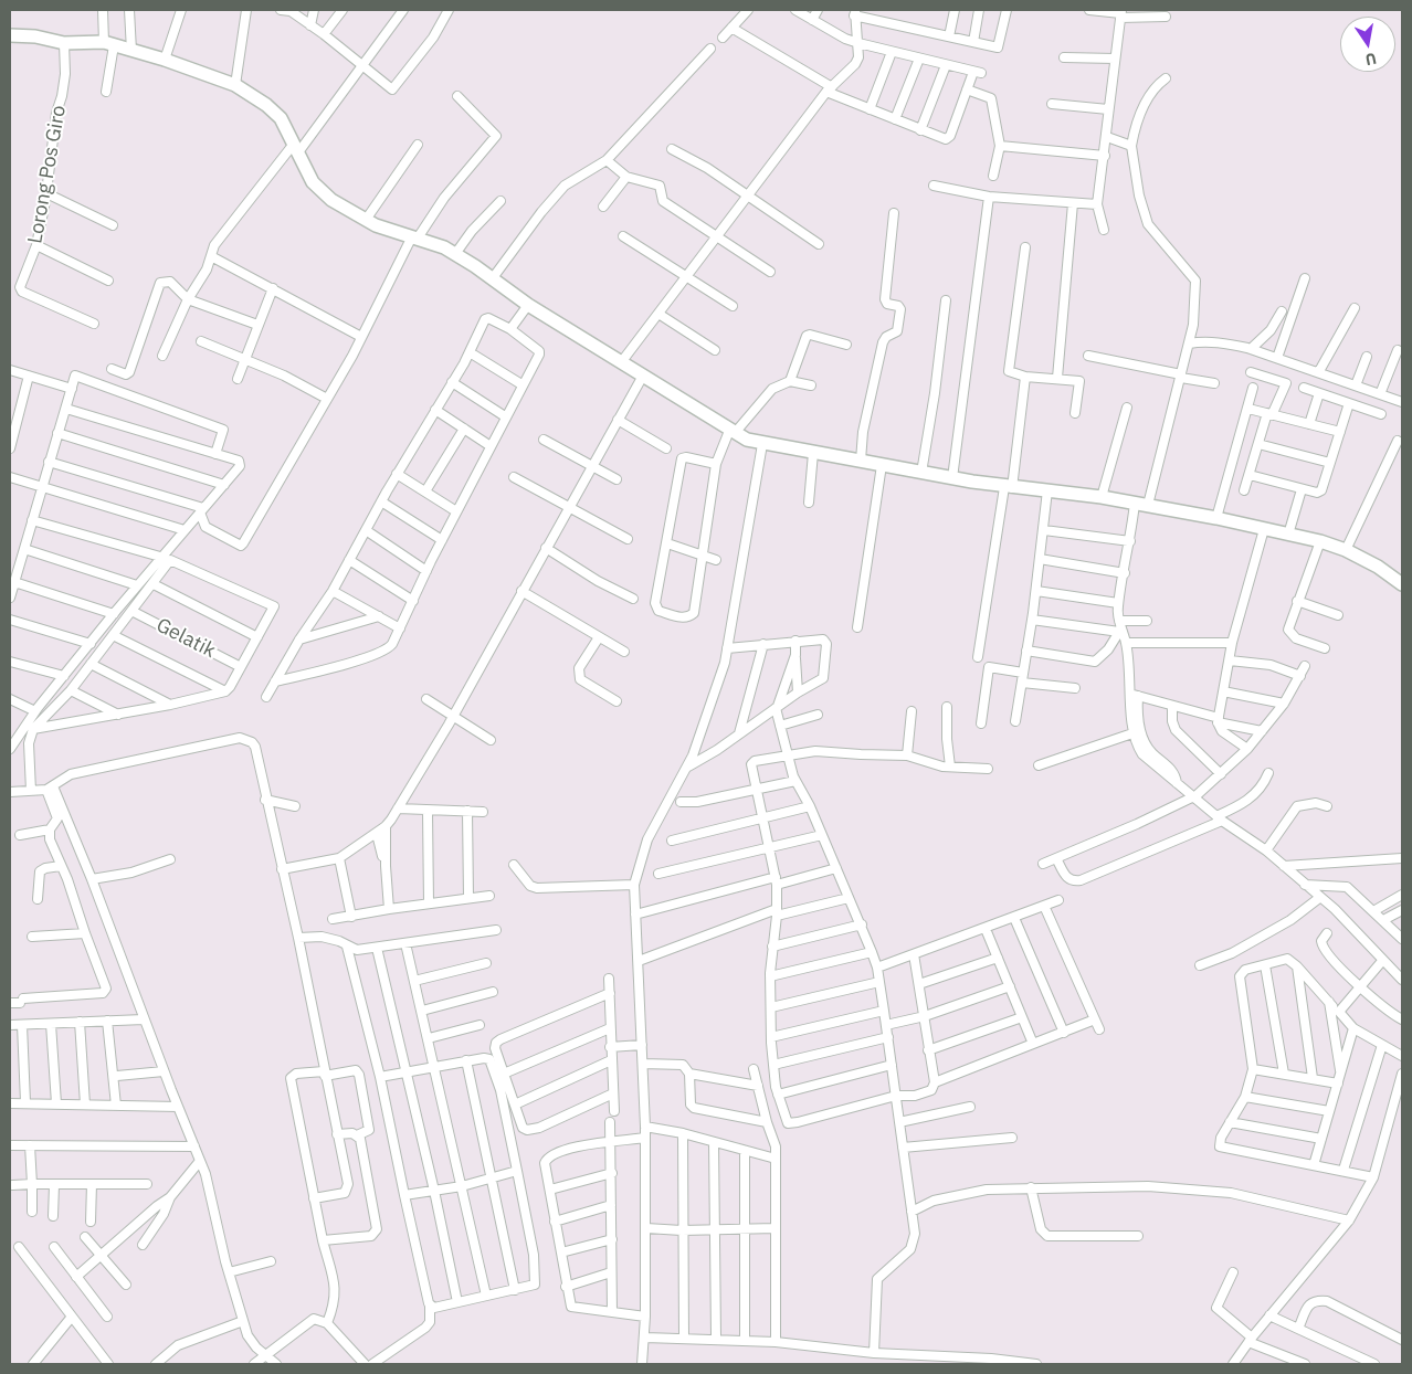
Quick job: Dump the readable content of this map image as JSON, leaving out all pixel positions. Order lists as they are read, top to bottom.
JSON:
{
  "streets": {
    "street": ["Lorong Pos Giro", "Gelatik"]
  },
  "north": "bottom"
}
